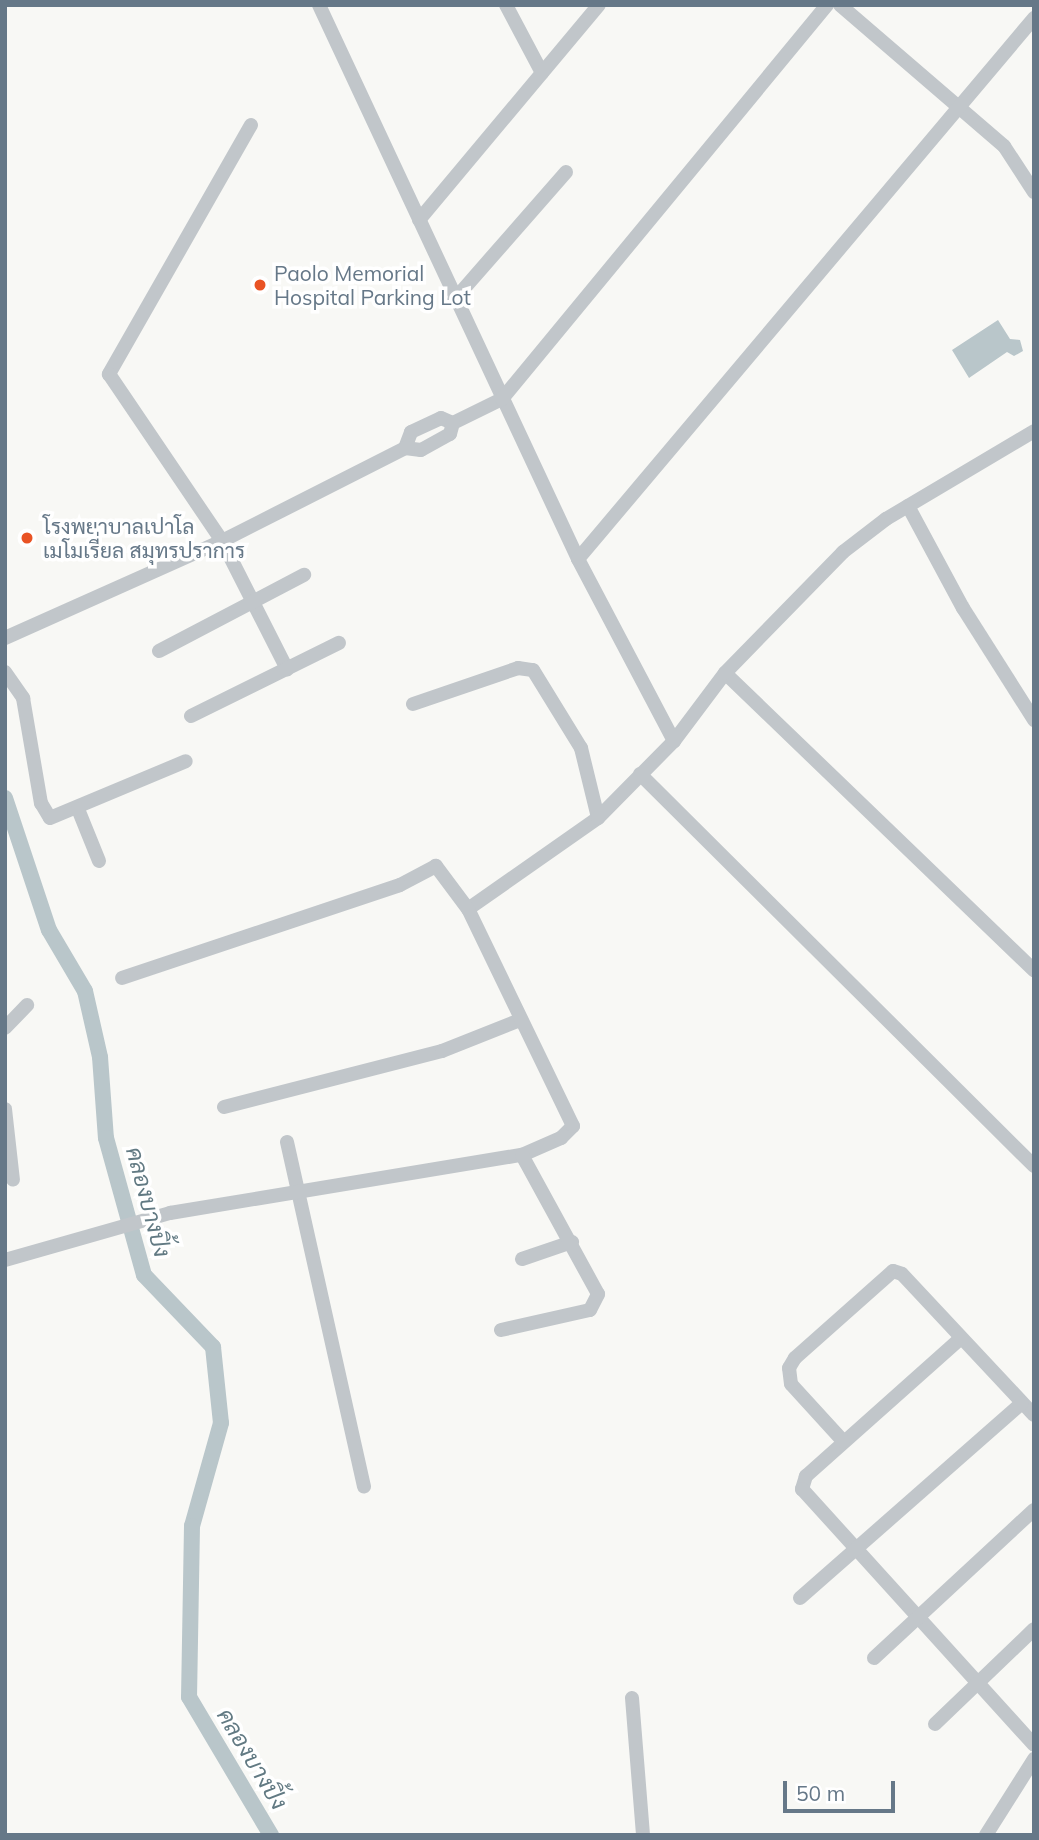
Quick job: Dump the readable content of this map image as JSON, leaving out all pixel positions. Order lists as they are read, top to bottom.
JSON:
{
  "water": ["คลองบางปิ้ง"],
  "places": ["Paolo Memorial Hospital Parking Lot", "โรงพยาบาลเปาโล เมโมเรี่ยล สมุทรปราการ"],
  "scale_bar": "50 m"
}
